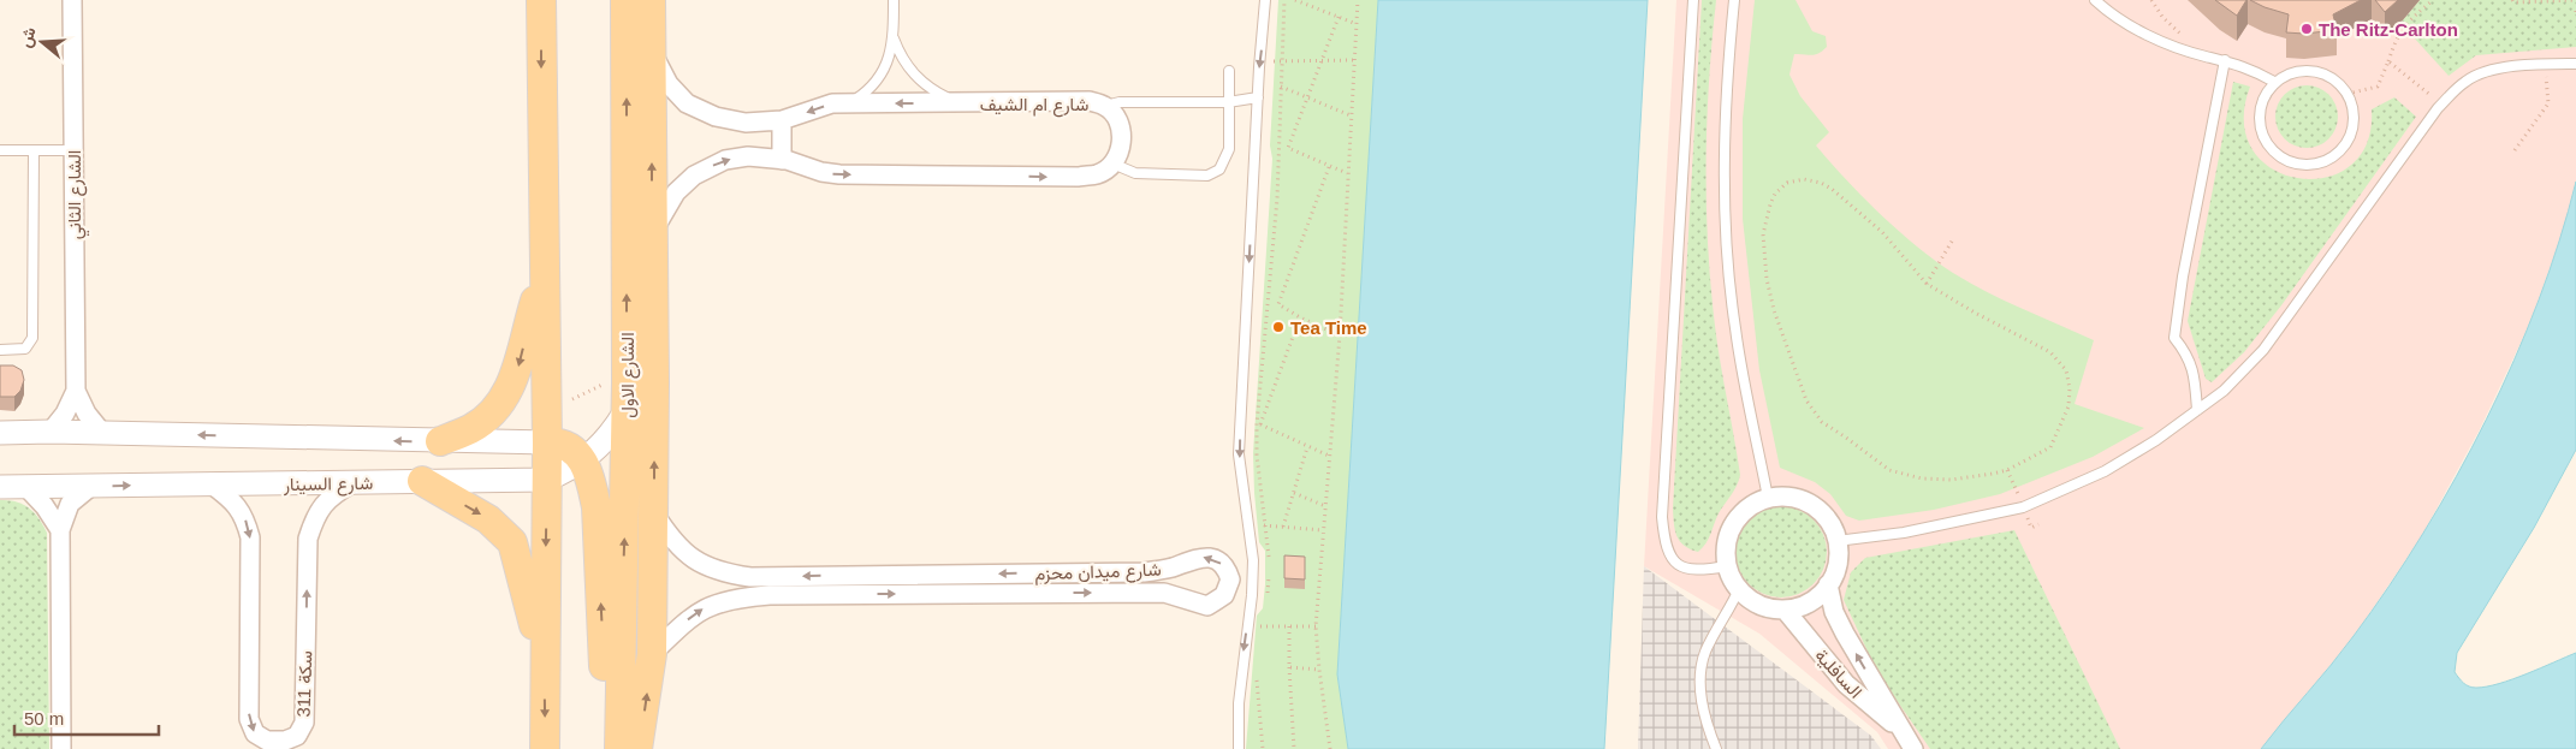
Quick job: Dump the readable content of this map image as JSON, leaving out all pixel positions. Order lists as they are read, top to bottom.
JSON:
{
  "streets": {
    "main road": ["الشارع الاول"],
    "street": [
      "شارع ام الشيف",
      "الشارع الثاني",
      "شارع السينار",
      "شارع ميدان محزم",
      "السافلية",
      "سكة 311"
    ]
  },
  "crossings": [
    ["الشارع الاول", "شارع السينار"],
    ["شارع السينار", "سكة 311"]
  ],
  "places": ["The Ritz-Carlton", "Tea Time"],
  "scale_bar": "50 m",
  "north": "left"
}
